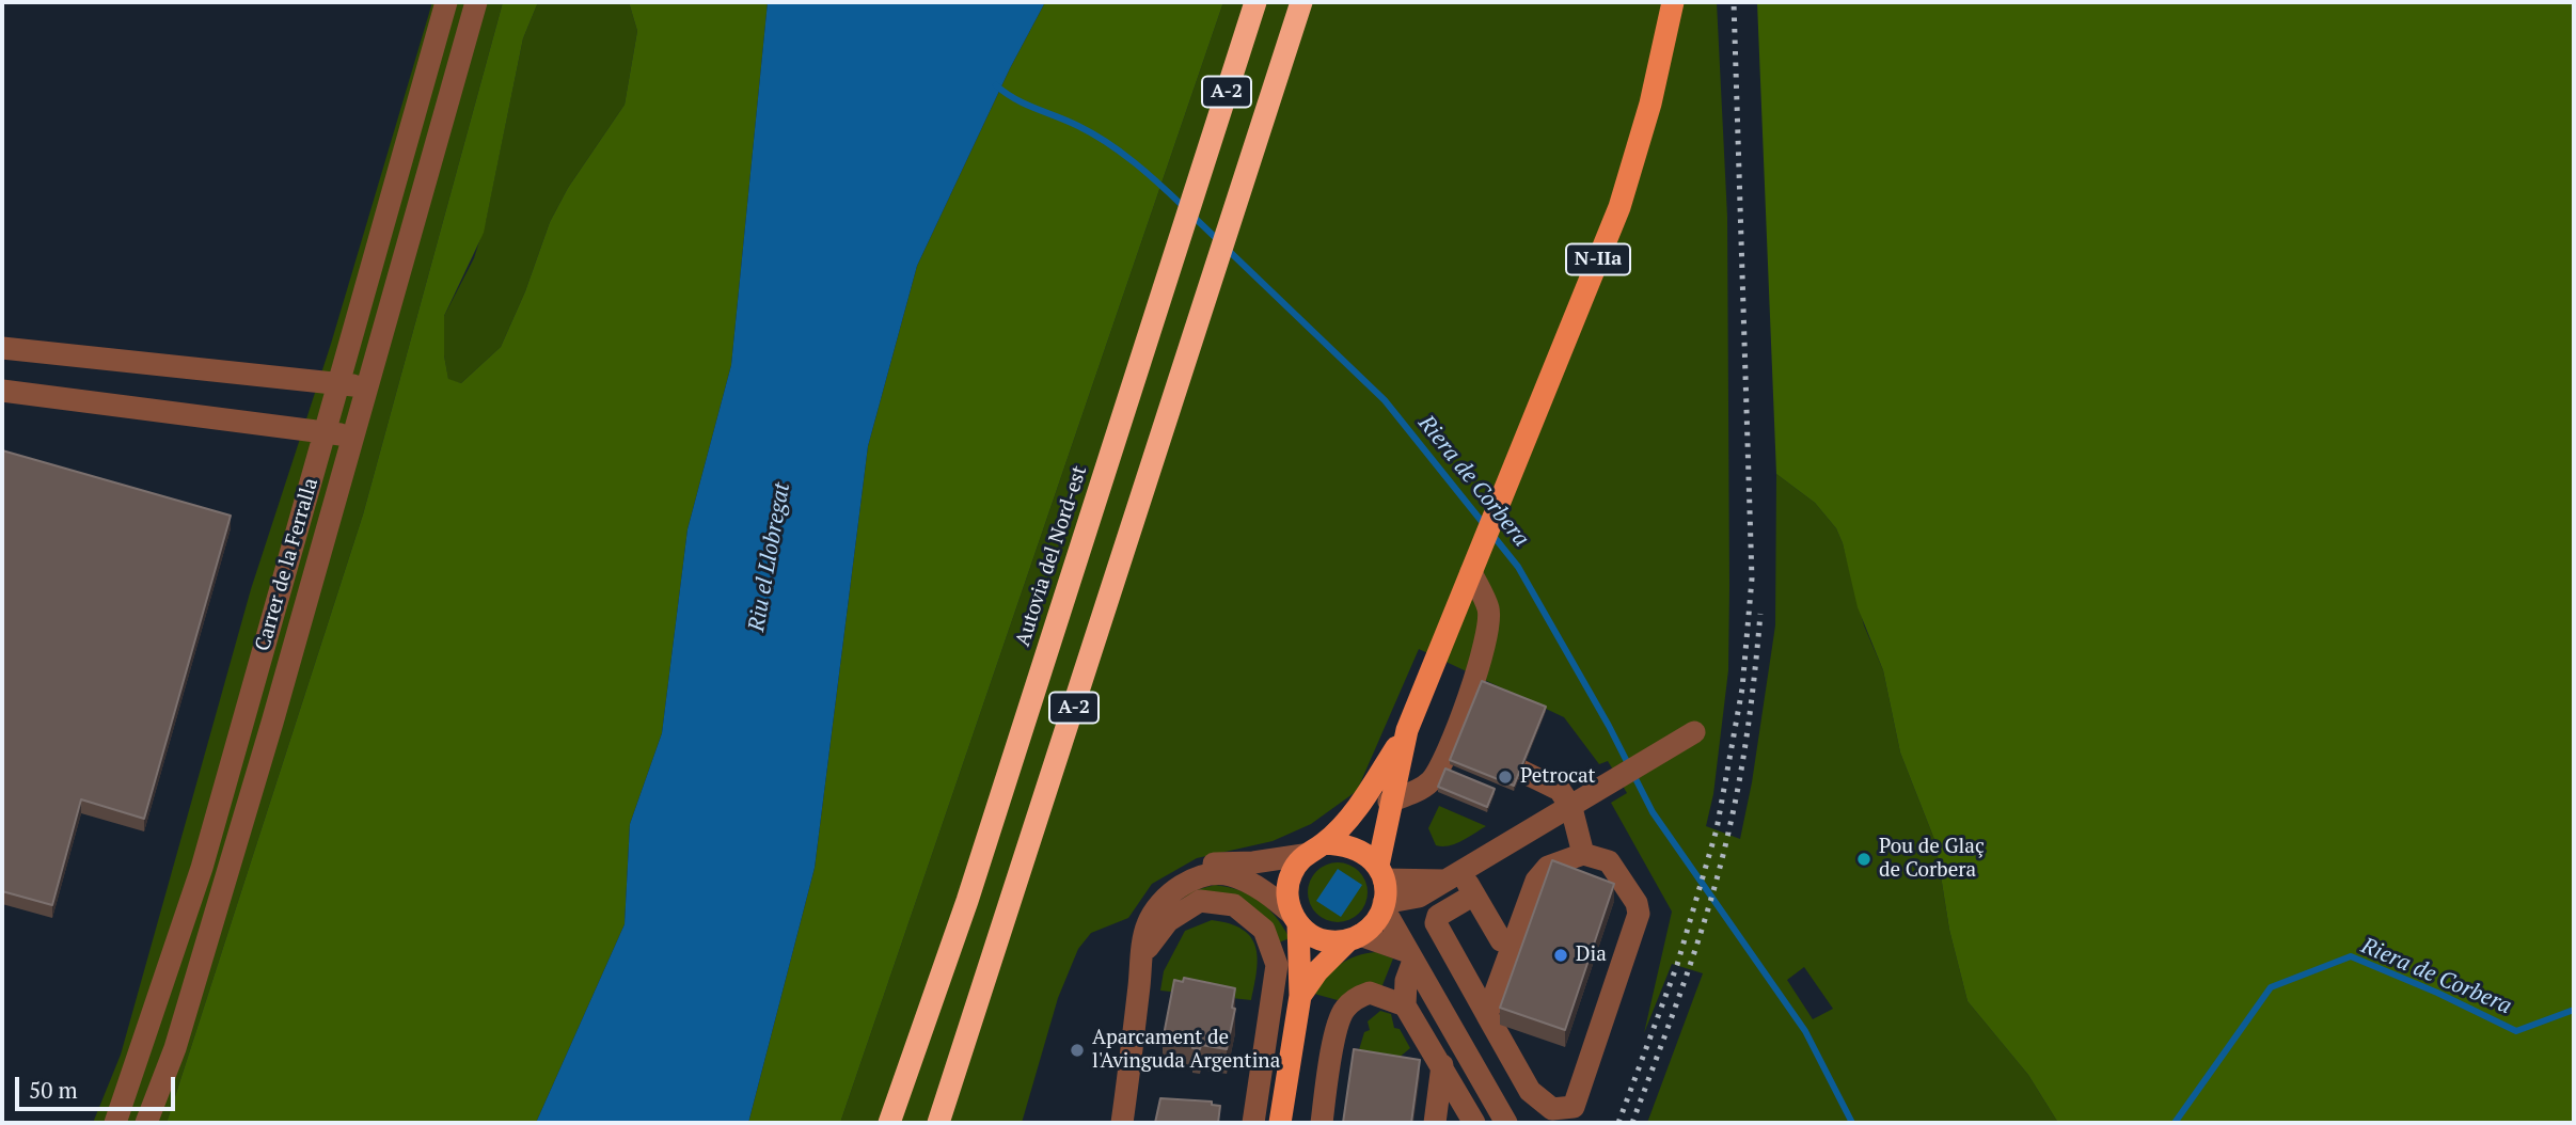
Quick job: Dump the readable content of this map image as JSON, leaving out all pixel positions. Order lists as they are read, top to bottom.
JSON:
{
  "streets": {
    "highway": ["A-2", "Autovia del Nord-est"],
    "main road": ["N-IIa"],
    "street": ["Carrer de la Ferralla"]
  },
  "water": ["Riera de Corbera", "Riu el Llobregat"],
  "places": [
    "Petrocat",
    "Pou de Glaç de Corbera",
    "Dia",
    "Aparcament de l'Avinguda Argentina"
  ],
  "scale_bar": "50 m"
}
